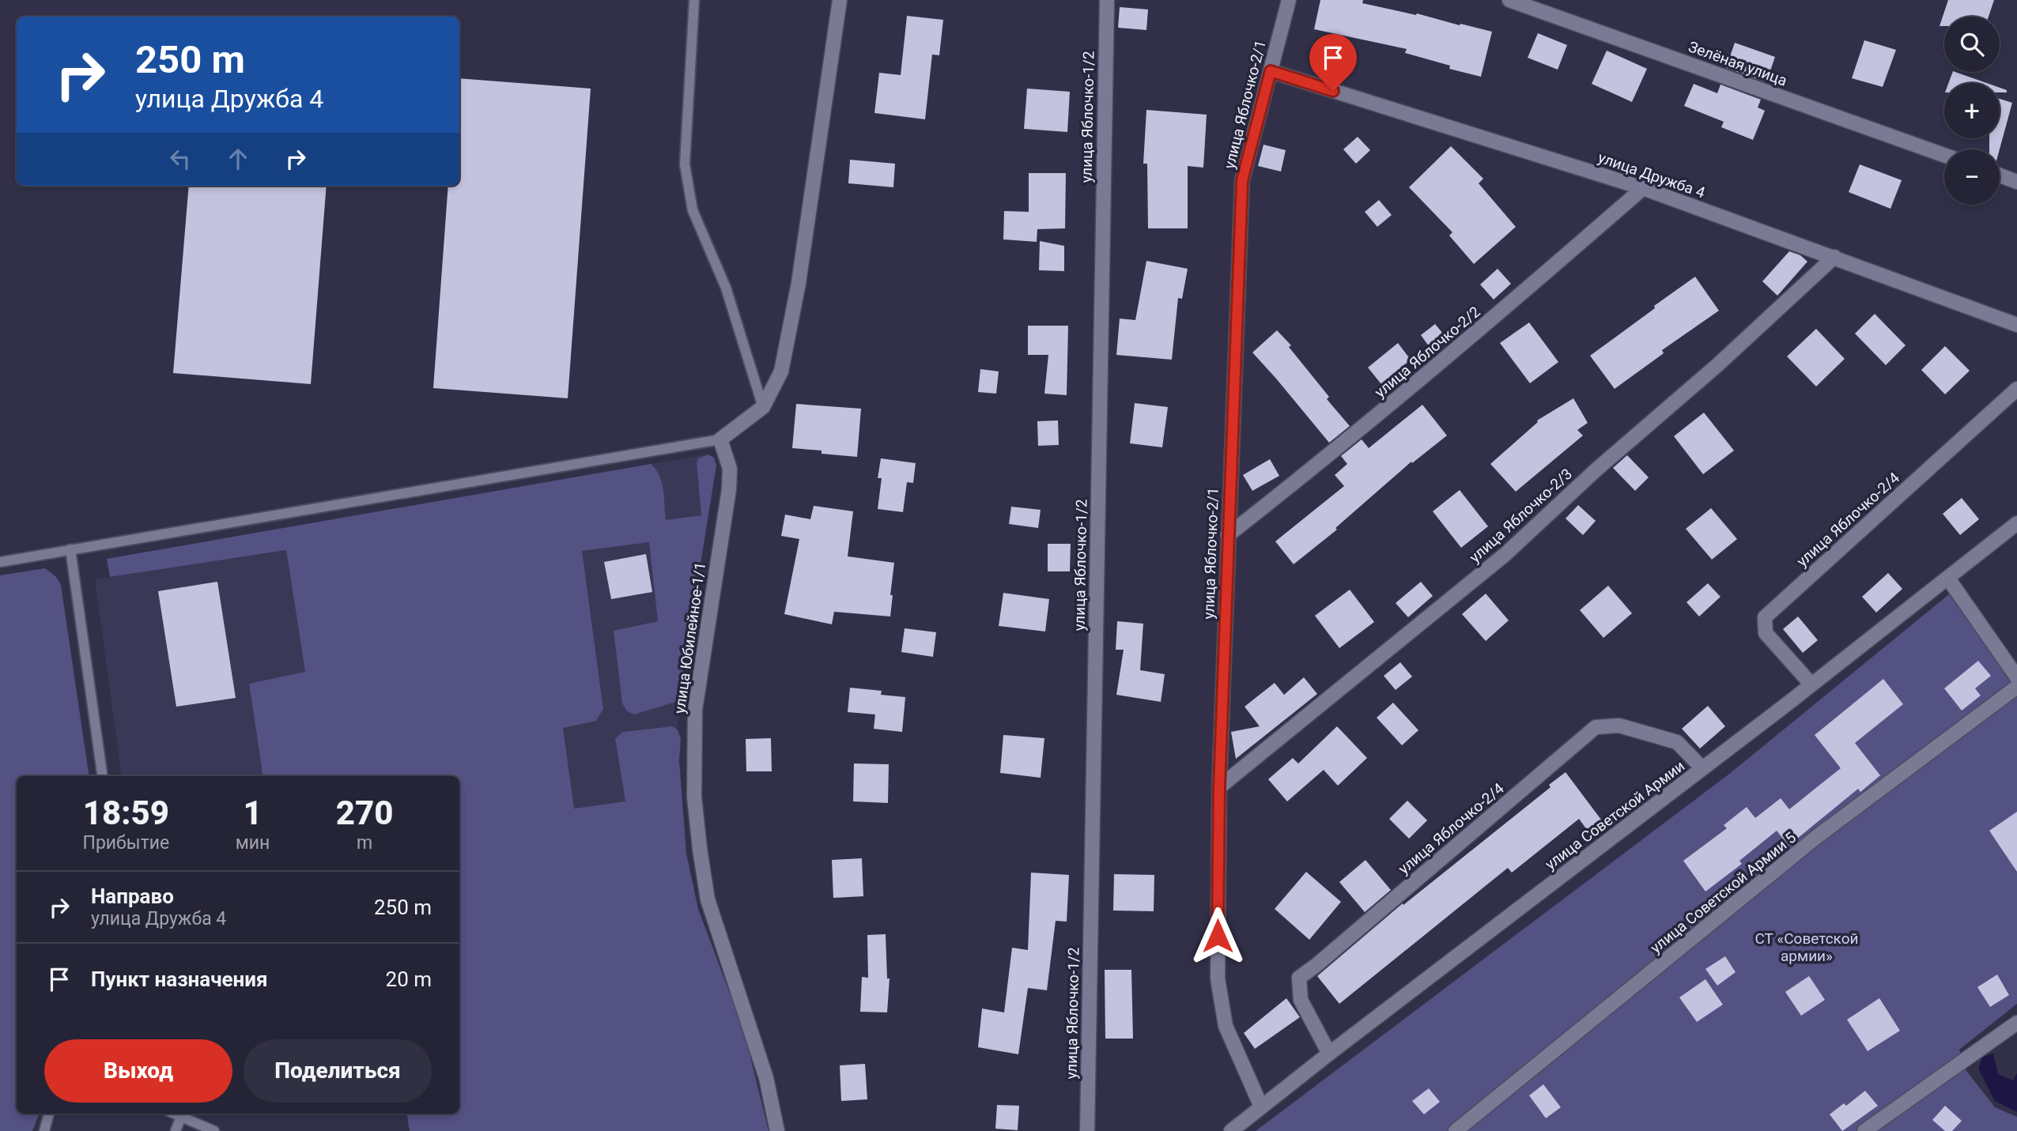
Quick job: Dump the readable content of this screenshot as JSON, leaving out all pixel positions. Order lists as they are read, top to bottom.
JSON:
{
  "streets": {
    "street": [
      "Зелёная улица",
      "улица Яблочко-2/1",
      "улица Яблочко-1/2",
      "улица Дружба 4",
      "улица Яблочко-2/2",
      "улица Яблочко-2/3",
      "улица Яблочко-2/4",
      "улица Юбилейное-1/1",
      "улица Советской Армии",
      "улица Советской Армии 5"
    ]
  },
  "crossings": [
    ["улица Яблочко-2/1", "улица Дружба 4"],
    ["улица Яблочко-2/1", "улица Яблочко-2/2"],
    ["улица Яблочко-2/1", "улица Яблочко-2/3"],
    ["улица Яблочко-2/1", "улица Советской Армии"],
    ["улица Дружба 4", "улица Яблочко-2/2"],
    ["улица Дружба 4", "улица Яблочко-2/3"],
    ["улица Яблочко-2/4", "улица Советской Армии"]
  ],
  "parks": ["СТ «Советской армии»"],
  "page": {
    "map_buttons": ["+", "−"],
    "turn": ["250 m", "улица Дружба 4"],
    "eta": [
      "18:59",
      "Прибытие",
      "1",
      "мин",
      "270",
      "m"
    ],
    "list": [
      {
        "name": "Направо",
        "note": "улица Дружба 4",
        "value": "250 m"
      },
      {
        "name": "Пункт назначения",
        "value": "20 m"
      }
    ],
    "buttons": ["Выход", "Поделиться"]
  }
}
